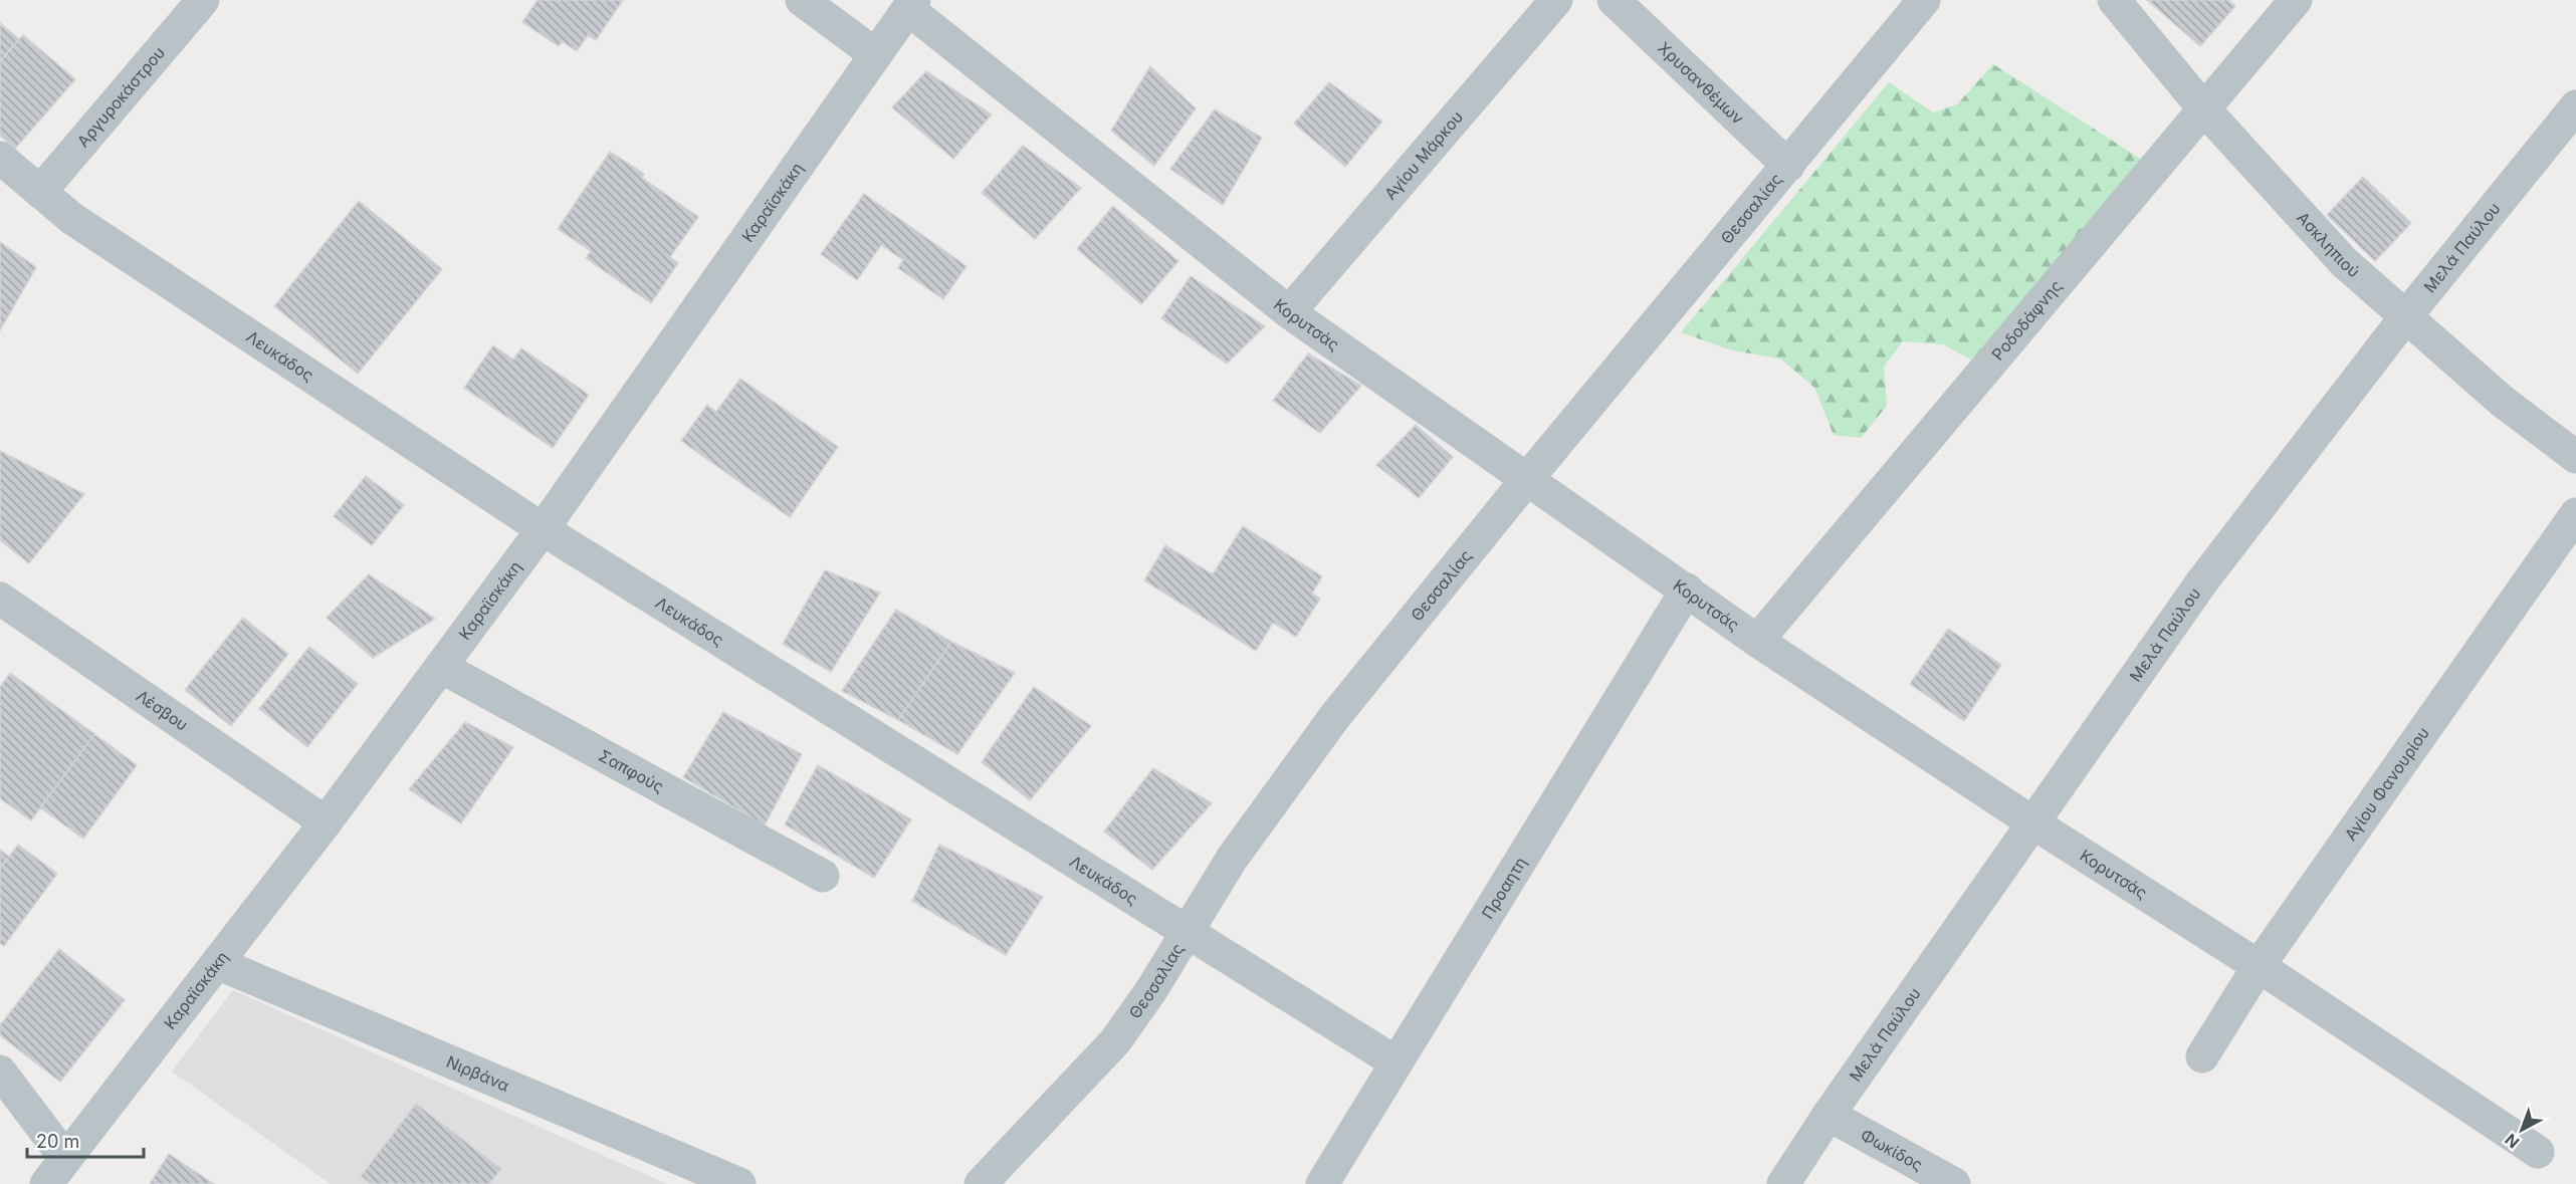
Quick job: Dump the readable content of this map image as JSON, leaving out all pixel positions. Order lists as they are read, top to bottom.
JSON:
{
  "streets": {
    "street": [
      "Χρυσανθέμων",
      "Αργυροκάστρου",
      "Αγίου Μάρκου",
      "Καραϊσκάκη",
      "Θεσσαλίας",
      "Ασκληπιού",
      "Μελά Παύλου",
      "Ροδοδάφνης",
      "Κορυτσάς",
      "Λευκάδος",
      "Λέσβου",
      "Σαπφούς",
      "Αγίου Φανουρίου",
      "Προαητη",
      "Νιρβάνα",
      "Φωκίδος"
    ]
  },
  "crossings": [
    ["Χρυσανθέμων", "Θεσσαλίας"],
    ["Αργυροκάστρου", "Λευκάδος"],
    ["Αγίου Μάρκου", "Κορυτσάς"],
    ["Καραϊσκάκη", "Κορυτσάς"],
    ["Καραϊσκάκη", "Λευκάδος"],
    ["Καραϊσκάκη", "Λέσβου"],
    ["Καραϊσκάκη", "Σαπφούς"],
    ["Καραϊσκάκη", "Νιρβάνα"],
    ["Θεσσαλίας", "Κορυτσάς"],
    ["Θεσσαλίας", "Λευκάδος"],
    ["Ασκληπιού", "Μελά Παύλου"],
    ["Ασκληπιού", "Ροδοδάφνης"],
    ["Μελά Παύλου", "Κορυτσάς"],
    ["Μελά Παύλου", "Φωκίδος"],
    ["Ροδοδάφνης", "Κορυτσάς"],
    ["Κορυτσάς", "Αγίου Φανουρίου"],
    ["Κορυτσάς", "Προαητη"],
    ["Λευκάδος", "Προαητη"]
  ],
  "scale_bar": "20 m",
  "north": "bottom left"
}
